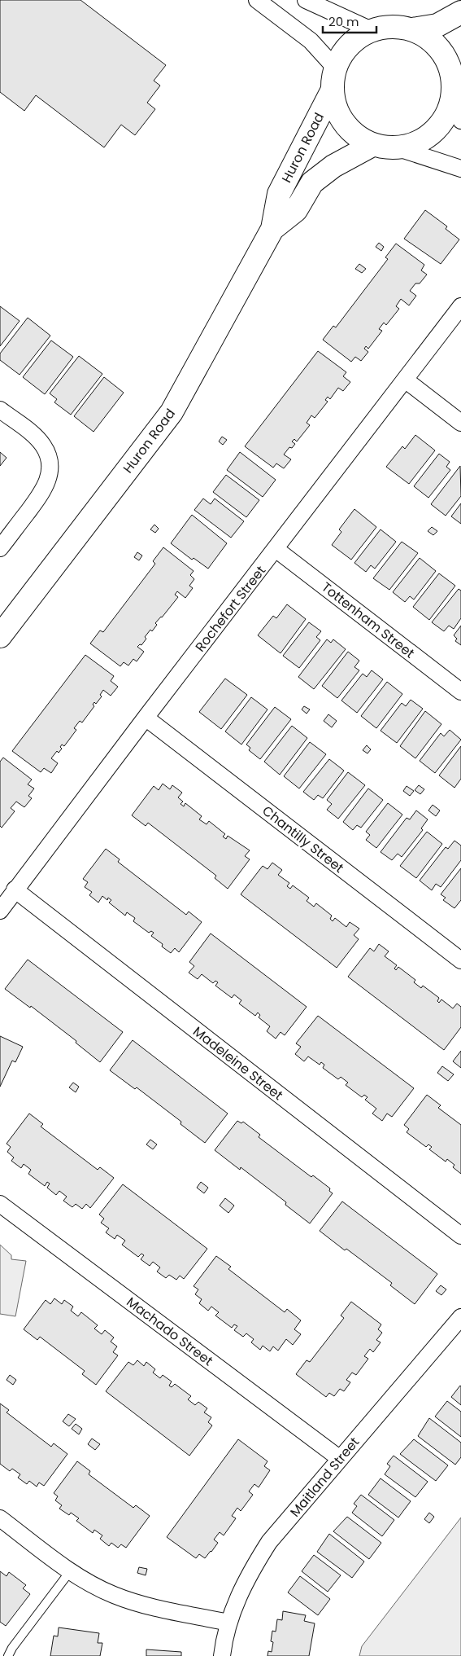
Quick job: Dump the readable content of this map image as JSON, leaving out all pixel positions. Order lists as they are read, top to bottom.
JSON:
{
  "streets": {
    "main road": ["Huron Road"],
    "street": [
      "Rochefort Street",
      "Tottenham Street",
      "Chantilly Street",
      "Madeleine Street",
      "Machado Street",
      "Maitland Street"
    ]
  },
  "crossings": [
    ["Rochefort Street", "Tottenham Street"],
    ["Rochefort Street", "Chantilly Street"],
    ["Rochefort Street", "Madeleine Street"],
    ["Machado Street", "Maitland Street"]
  ],
  "scale_bar": "20 m"
}
